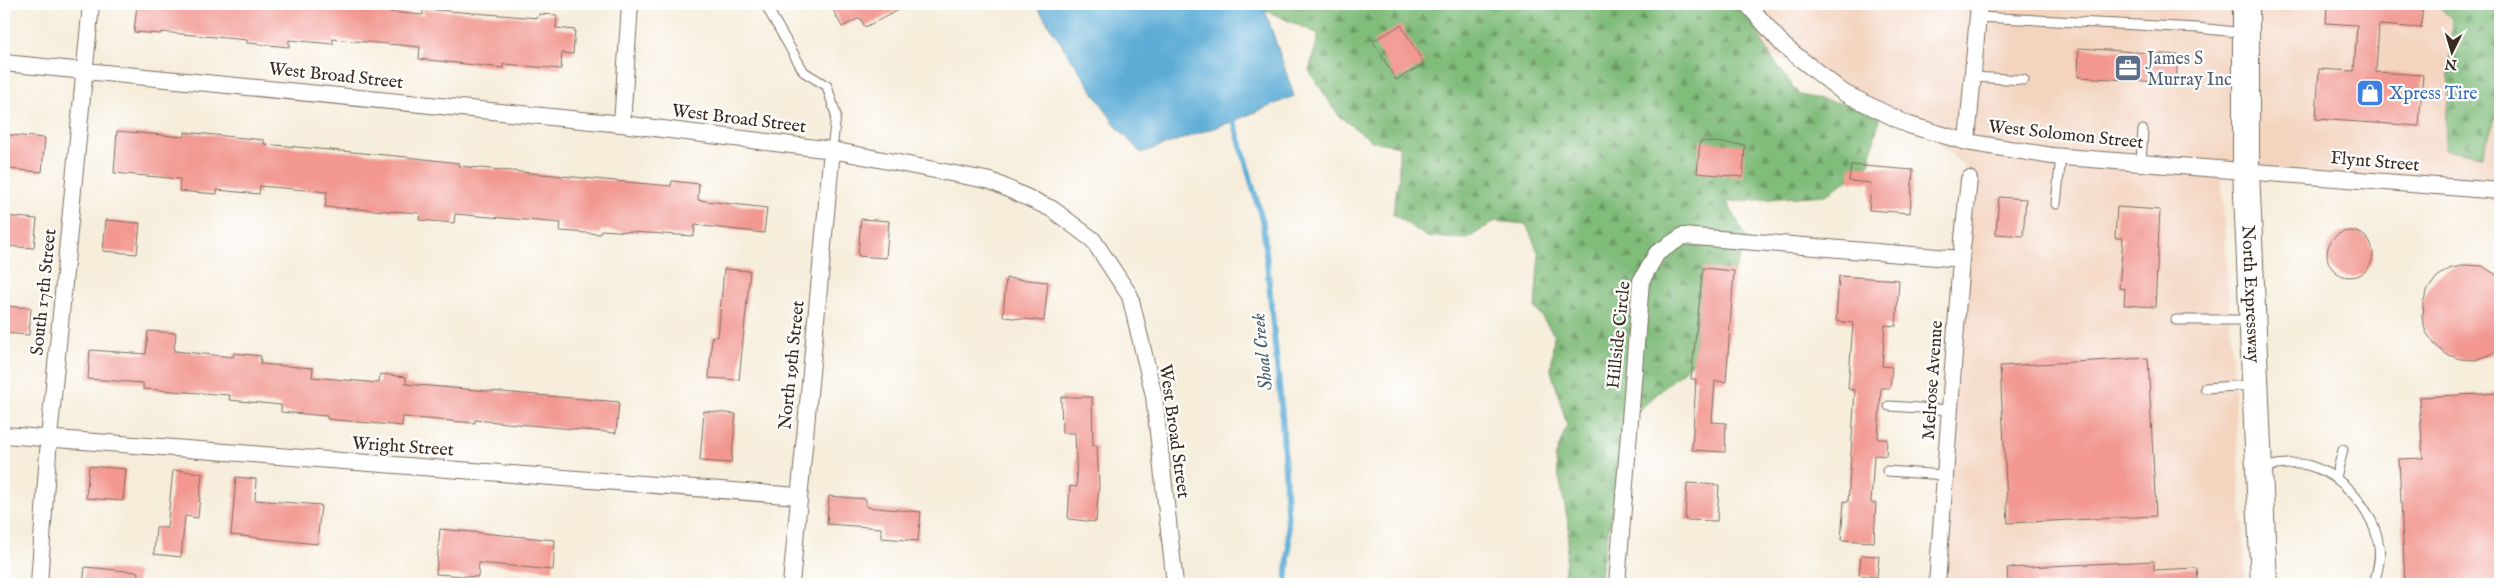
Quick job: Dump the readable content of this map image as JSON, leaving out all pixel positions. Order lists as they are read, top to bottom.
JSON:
{
  "streets": {
    "main road": ["North Expressway"],
    "street": [
      "West Broad Street",
      "West Solomon Street",
      "Flynt Street",
      "South 17th Street",
      "Hillside Circle",
      "North 19th Street",
      "Melrose Avenue",
      "Wright Street"
    ]
  },
  "crossings": [
    ["West Broad Street", "South 17th Street"],
    ["West Broad Street", "North 19th Street"],
    ["West Solomon Street", "Flynt Street"],
    ["West Solomon Street", "North Expressway"],
    ["Flynt Street", "North Expressway"],
    ["South 17th Street", "Wright Street"],
    ["Hillside Circle", "Melrose Avenue"],
    ["North 19th Street", "Wright Street"]
  ],
  "water": ["Shoal Creek"],
  "places": {
    "office": ["James S Murray Inc"],
    "shop": ["Xpress Tire"]
  },
  "north": "bottom"
}
